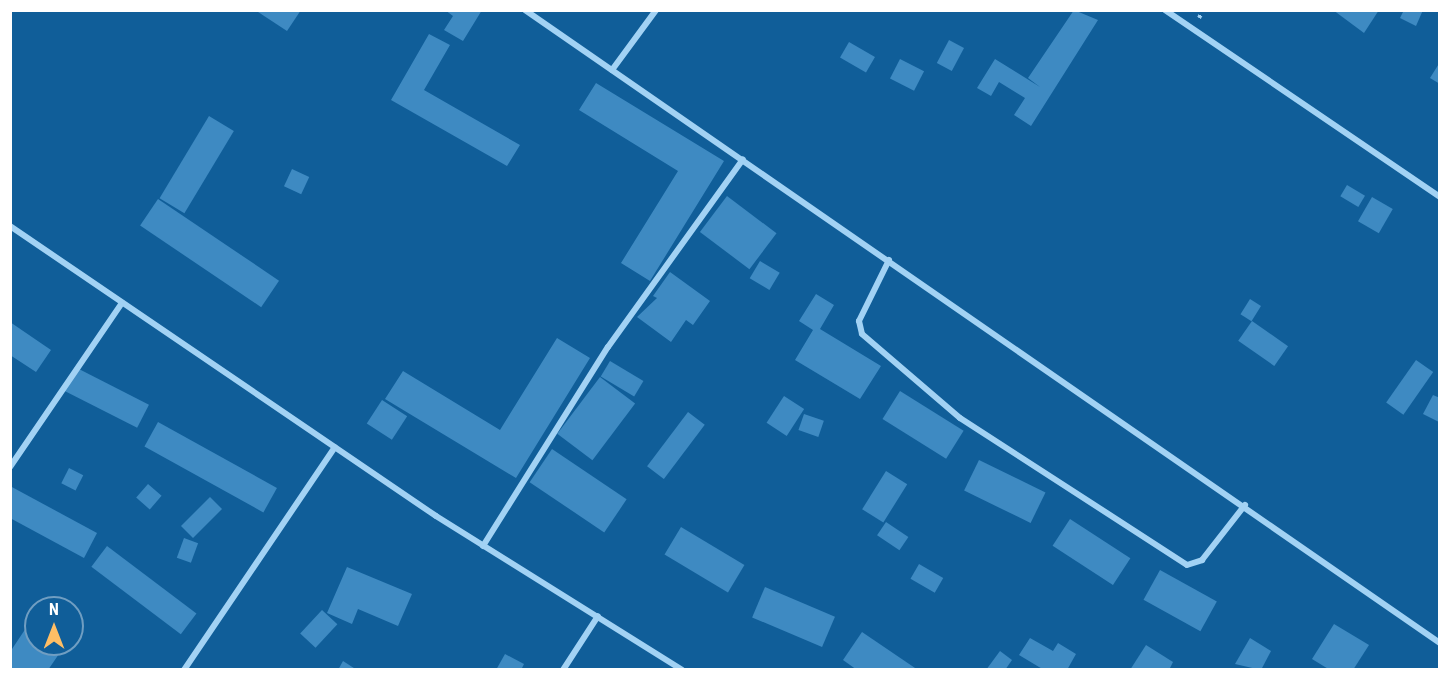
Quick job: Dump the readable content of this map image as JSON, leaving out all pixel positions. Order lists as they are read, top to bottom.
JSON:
{
  "north": "top"
}
